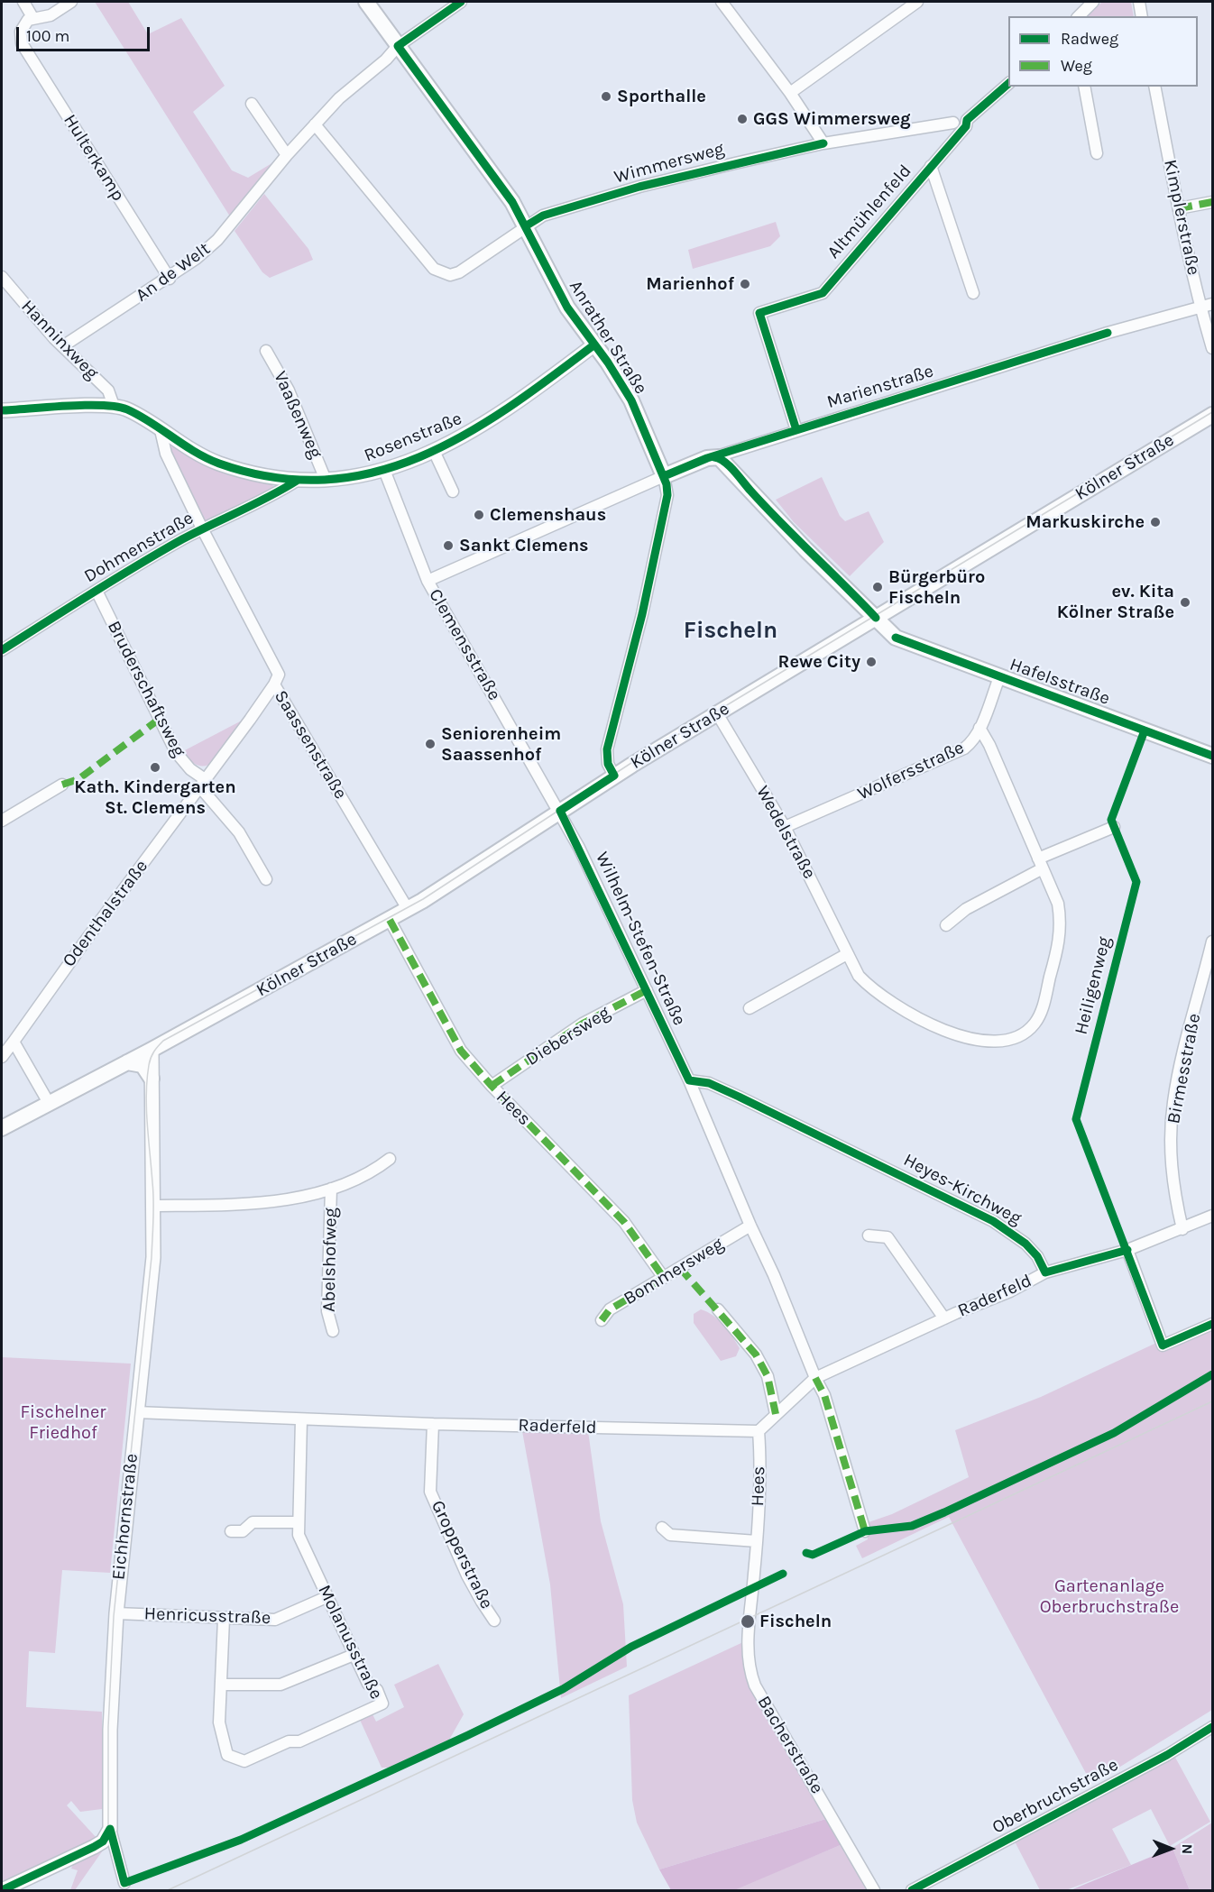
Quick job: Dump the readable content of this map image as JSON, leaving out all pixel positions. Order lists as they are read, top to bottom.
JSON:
{
  "streets": {
    "main road": [
      "Anrather Straße",
      "Marienstraße",
      "Kölner Straße",
      "Hafelsstraße"
    ],
    "street": [
      "Hulterkamp",
      "Wimmersweg",
      "Altmühlenfeld",
      "Kimplerstraße",
      "An de Welt",
      "Hanninxweg",
      "Vaaßenweg",
      "Rosenstraße",
      "Dohmenstraße",
      "Clemensstraße",
      "Bruderschaftsweg",
      "Saassenstraße",
      "Wolfersstraße",
      "Wedelstraße",
      "Odenthalstraße",
      "Wilhelm-Stefen-Straße",
      "Diebersweg",
      "Birmesstraße",
      "Hees",
      "Heyes-Kirchweg",
      "Abelshofweg",
      "Bommersweg",
      "Raderfeld",
      "Eichhornstraße",
      "Gropperstraße",
      "Henricusstraße",
      "Molanusstraße",
      "Bacherstraße",
      "Oberbruchstraße"
    ],
    "cycle path": ["Heiligenweg"]
  },
  "crossings": [
    ["Hulterkamp", "An de Welt"],
    ["Wimmersweg", "Altmühlenfeld"],
    ["Wimmersweg", "An de Welt"],
    ["Wimmersweg", "Anrather Straße"],
    ["Altmühlenfeld", "Marienstraße"],
    ["Kimplerstraße", "Marienstraße"],
    ["An de Welt", "Anrather Straße"],
    ["An de Welt", "Hanninxweg"],
    ["Anrather Straße", "Marienstraße"],
    ["Anrather Straße", "Rosenstraße"],
    ["Anrather Straße", "Kölner Straße"],
    ["Hanninxweg", "Rosenstraße"],
    ["Marienstraße", "Clemensstraße"],
    ["Marienstraße", "Hafelsstraße"],
    ["Vaaßenweg", "Rosenstraße"],
    ["Rosenstraße", "Dohmenstraße"],
    ["Rosenstraße", "Clemensstraße"],
    ["Rosenstraße", "Saassenstraße"],
    ["Kölner Straße", "Clemensstraße"],
    ["Kölner Straße", "Hafelsstraße"],
    ["Kölner Straße", "Saassenstraße"],
    ["Kölner Straße", "Wedelstraße"],
    ["Kölner Straße", "Wilhelm-Stefen-Straße"],
    ["Kölner Straße", "Hees"],
    ["Kölner Straße", "Eichhornstraße"],
    ["Dohmenstraße", "Bruderschaftsweg"],
    ["Dohmenstraße", "Saassenstraße"],
    ["Clemensstraße", "Wilhelm-Stefen-Straße"],
    ["Hafelsstraße", "Wolfersstraße"],
    ["Bruderschaftsweg", "Odenthalstraße"],
    ["Saassenstraße", "Odenthalstraße"],
    ["Wolfersstraße", "Wedelstraße"],
    ["Wilhelm-Stefen-Straße", "Diebersweg"],
    ["Wilhelm-Stefen-Straße", "Heyes-Kirchweg"],
    ["Wilhelm-Stefen-Straße", "Bommersweg"],
    ["Wilhelm-Stefen-Straße", "Raderfeld"],
    ["Diebersweg", "Hees"],
    ["Hees", "Bommersweg"],
    ["Hees", "Raderfeld"],
    ["Hees", "Bacherstraße"],
    ["Heyes-Kirchweg", "Raderfeld"],
    ["Raderfeld", "Eichhornstraße"],
    ["Raderfeld", "Gropperstraße"],
    ["Raderfeld", "Molanusstraße"],
    ["Eichhornstraße", "Henricusstraße"],
    ["Henricusstraße", "Molanusstraße"]
  ],
  "districts": ["Fischeln"],
  "parks": ["Fischelner Friedhof", "Gartenanlage Oberbruchstraße"],
  "places": [
    "Sporthalle",
    "GGS Wimmersweg",
    "Marienhof",
    "Clemenshaus",
    "Markuskirche",
    "Sankt Clemens",
    "Bürgerbüro Fischeln",
    "ev. Kita Kölner Straße",
    "Rewe City",
    "Seniorenheim Saassenhof",
    "Kath. Kindergarten St. Clemens",
    "Fischeln"
  ],
  "legend": ["Radweg", "Weg"],
  "scale_bar": "100 m",
  "north": "right"
}
